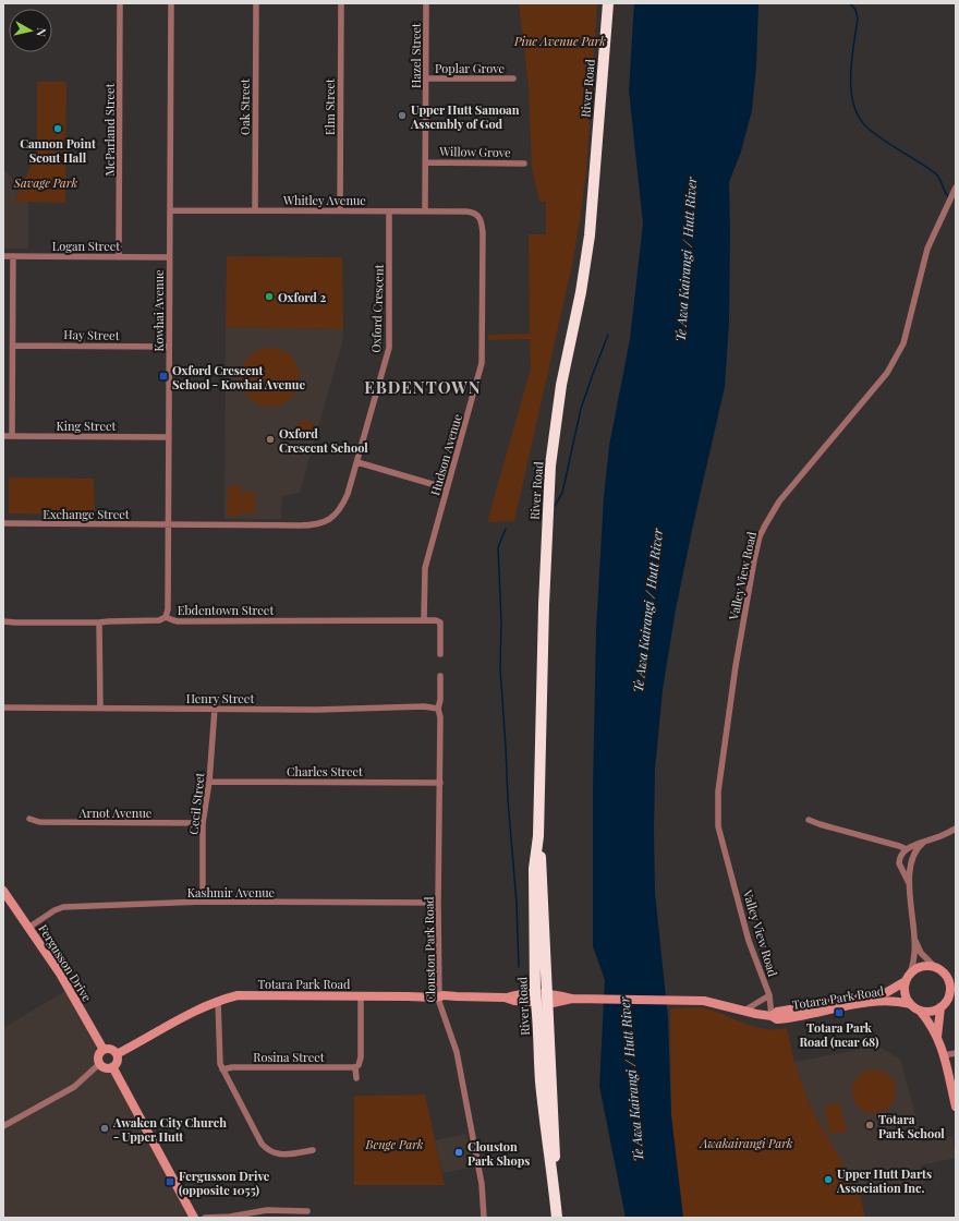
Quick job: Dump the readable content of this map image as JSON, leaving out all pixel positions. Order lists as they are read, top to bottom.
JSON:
{
  "streets": {
    "highway": ["River Road"],
    "street": [
      "Hazel Street",
      "Poplar Grove",
      "Oak Street",
      "Elm Street",
      "McParland Street",
      "Willow Grove",
      "Whitley Avenue",
      "Logan Street",
      "Oxford Crescent",
      "Kowhai Avenue",
      "Hay Street",
      "King Street",
      "Hudson Avenue",
      "Exchange Street",
      "Valley View Road",
      "Ebdentown Street",
      "Henry Street",
      "Charles Street",
      "Cecil Street",
      "Arnot Avenue",
      "Kashmir Avenue",
      "Clouston Park Road",
      "Fergusson Drive",
      "Totara Park Road",
      "Rosina Street"
    ]
  },
  "crossings": [
    ["Hazel Street", "Poplar Grove"],
    ["Hazel Street", "Willow Grove"],
    ["Hazel Street", "Whitley Avenue"],
    ["River Road", "Totara Park Road"],
    ["Oak Street", "Whitley Avenue"],
    ["Elm Street", "Whitley Avenue"],
    ["McParland Street", "Logan Street"],
    ["Whitley Avenue", "Oxford Crescent"],
    ["Whitley Avenue", "Kowhai Avenue"],
    ["Whitley Avenue", "Hudson Avenue"],
    ["Logan Street", "Kowhai Avenue"],
    ["Oxford Crescent", "Kowhai Avenue"],
    ["Oxford Crescent", "Exchange Street"],
    ["Kowhai Avenue", "Hay Street"],
    ["Kowhai Avenue", "King Street"],
    ["Kowhai Avenue", "Exchange Street"],
    ["Kowhai Avenue", "Ebdentown Street"],
    ["Hudson Avenue", "Ebdentown Street"],
    ["Valley View Road", "Totara Park Road"],
    ["Henry Street", "Cecil Street"],
    ["Henry Street", "Clouston Park Road"],
    ["Charles Street", "Cecil Street"],
    ["Charles Street", "Clouston Park Road"],
    ["Cecil Street", "Arnot Avenue"],
    ["Cecil Street", "Kashmir Avenue"],
    ["Kashmir Avenue", "Clouston Park Road"],
    ["Kashmir Avenue", "Fergusson Drive"],
    ["Clouston Park Road", "Totara Park Road"],
    ["Fergusson Drive", "Totara Park Road"]
  ],
  "districts": ["EBDENTOWN"],
  "water": ["Te Awa Kairangi / Hutt River"],
  "parks": [
    "Pine Avenue Park",
    "Savage Park",
    "Awakairangi Park",
    "Benge Park"
  ],
  "places": {
    "other": [
      "Upper Hutt Samoan Assembly of God",
      "Cannon Point Scout Hall",
      "Oxford 2",
      "Oxford Crescent School",
      "Tōtara Park School",
      "Awaken City Church - Upper Hutt",
      "Clouston Park Shops",
      "Upper Hutt Darts Association Inc."
    ],
    "transit": ["Oxford Crescent School - Kowhai Avenue", "Totara Park Road (near 68)", "Fergusson Drive (opposite 1055)"]
  },
  "north": "right"
}
